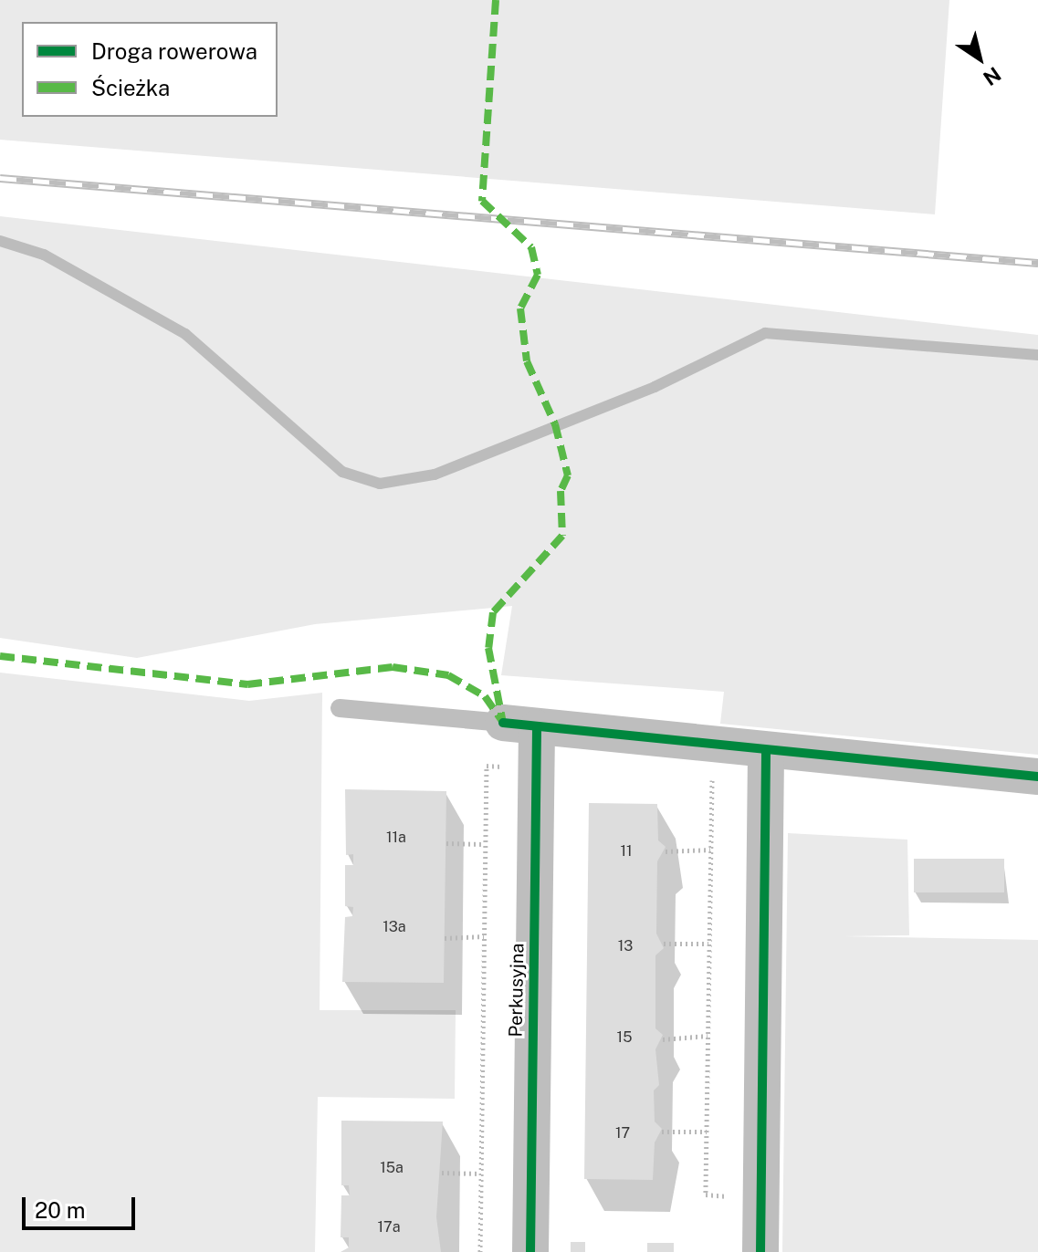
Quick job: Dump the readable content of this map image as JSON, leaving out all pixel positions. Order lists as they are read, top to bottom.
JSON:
{
  "streets": {
    "street": ["Perkusyjna"]
  },
  "house_numbers": [
    "11a",
    "11",
    "13a",
    "13",
    "15",
    "17",
    "15a",
    "17a"
  ],
  "legend": ["Droga rowerowa", "Ścieżka"],
  "scale_bar": "20 m",
  "north": "bottom right"
}
